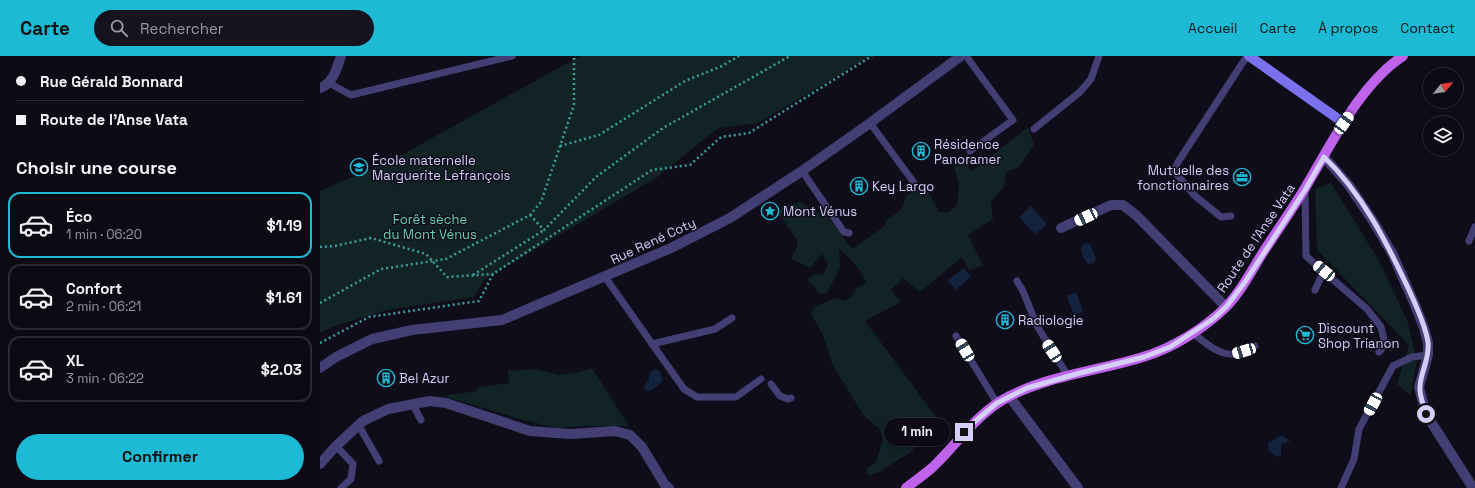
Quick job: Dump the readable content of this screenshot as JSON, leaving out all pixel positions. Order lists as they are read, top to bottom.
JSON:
{
  "streets": {
    "main road": ["Route de l'Anse Vata"],
    "street": ["Rue René Coty"]
  },
  "parks": ["Forêt sèche du Mont Vénus"],
  "places": {
    "building": [
      "Résidence Panoramer",
      "Key Largo",
      "Radiologie",
      "Bel Azur"
    ],
    "school or university": ["École maternelle Marguerite Lefrançois"],
    "office": ["Mutuelle des fonctionnaires"],
    "place": ["Mont Vénus"],
    "supermarket": ["Discount Shop Trianon"]
  },
  "north": "top right",
  "page": {
    "header": "Carte",
    "search": "Rechercher",
    "nav": [
      "Accueil",
      "Carte",
      "À propos",
      "Contact"
    ],
    "banner": ["Rue Gérald Bonnard", "Route de l'Anse Vata"],
    "heading": "Choisir une course",
    "list": [
      {
        "name": "Éco",
        "note": "1 min · 06:20",
        "value": "$1.19"
      },
      {
        "name": "Confort",
        "note": "2 min · 06:21",
        "value": "$1.61"
      },
      {
        "name": "XL",
        "note": "3 min · 06:22",
        "value": "$2.03"
      }
    ],
    "bubble": "1 min",
    "buttons": "Confirmer"
  }
}
